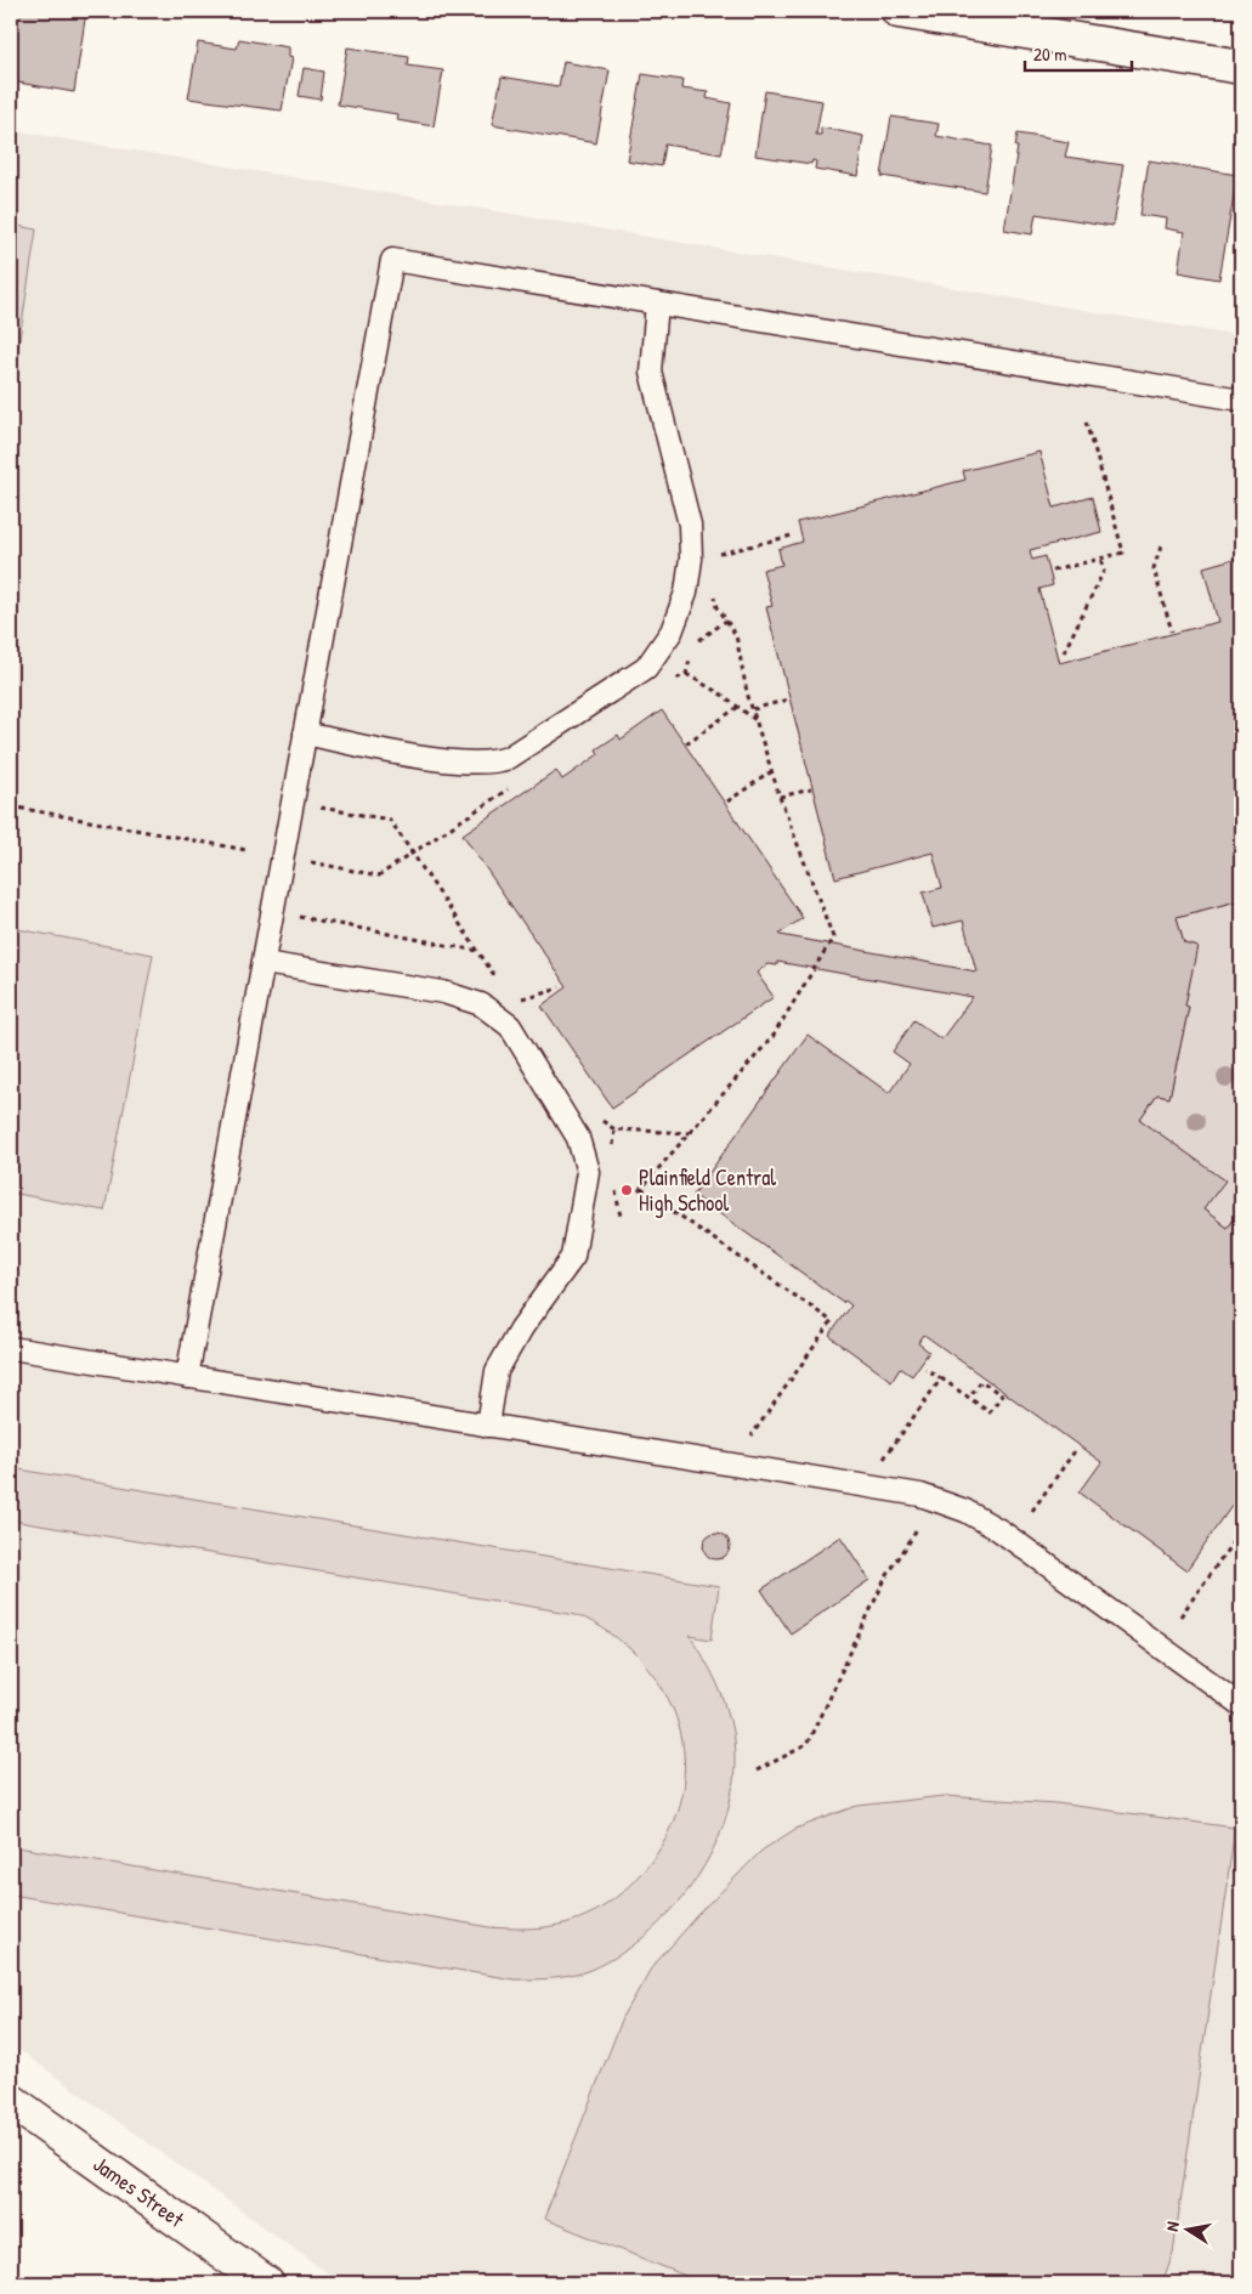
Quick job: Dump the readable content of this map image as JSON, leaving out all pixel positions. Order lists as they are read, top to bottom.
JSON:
{
  "streets": {
    "street": ["James Street"]
  },
  "places": ["Plainfield Central High School"],
  "scale_bar": "20 m",
  "north": "left"
}
